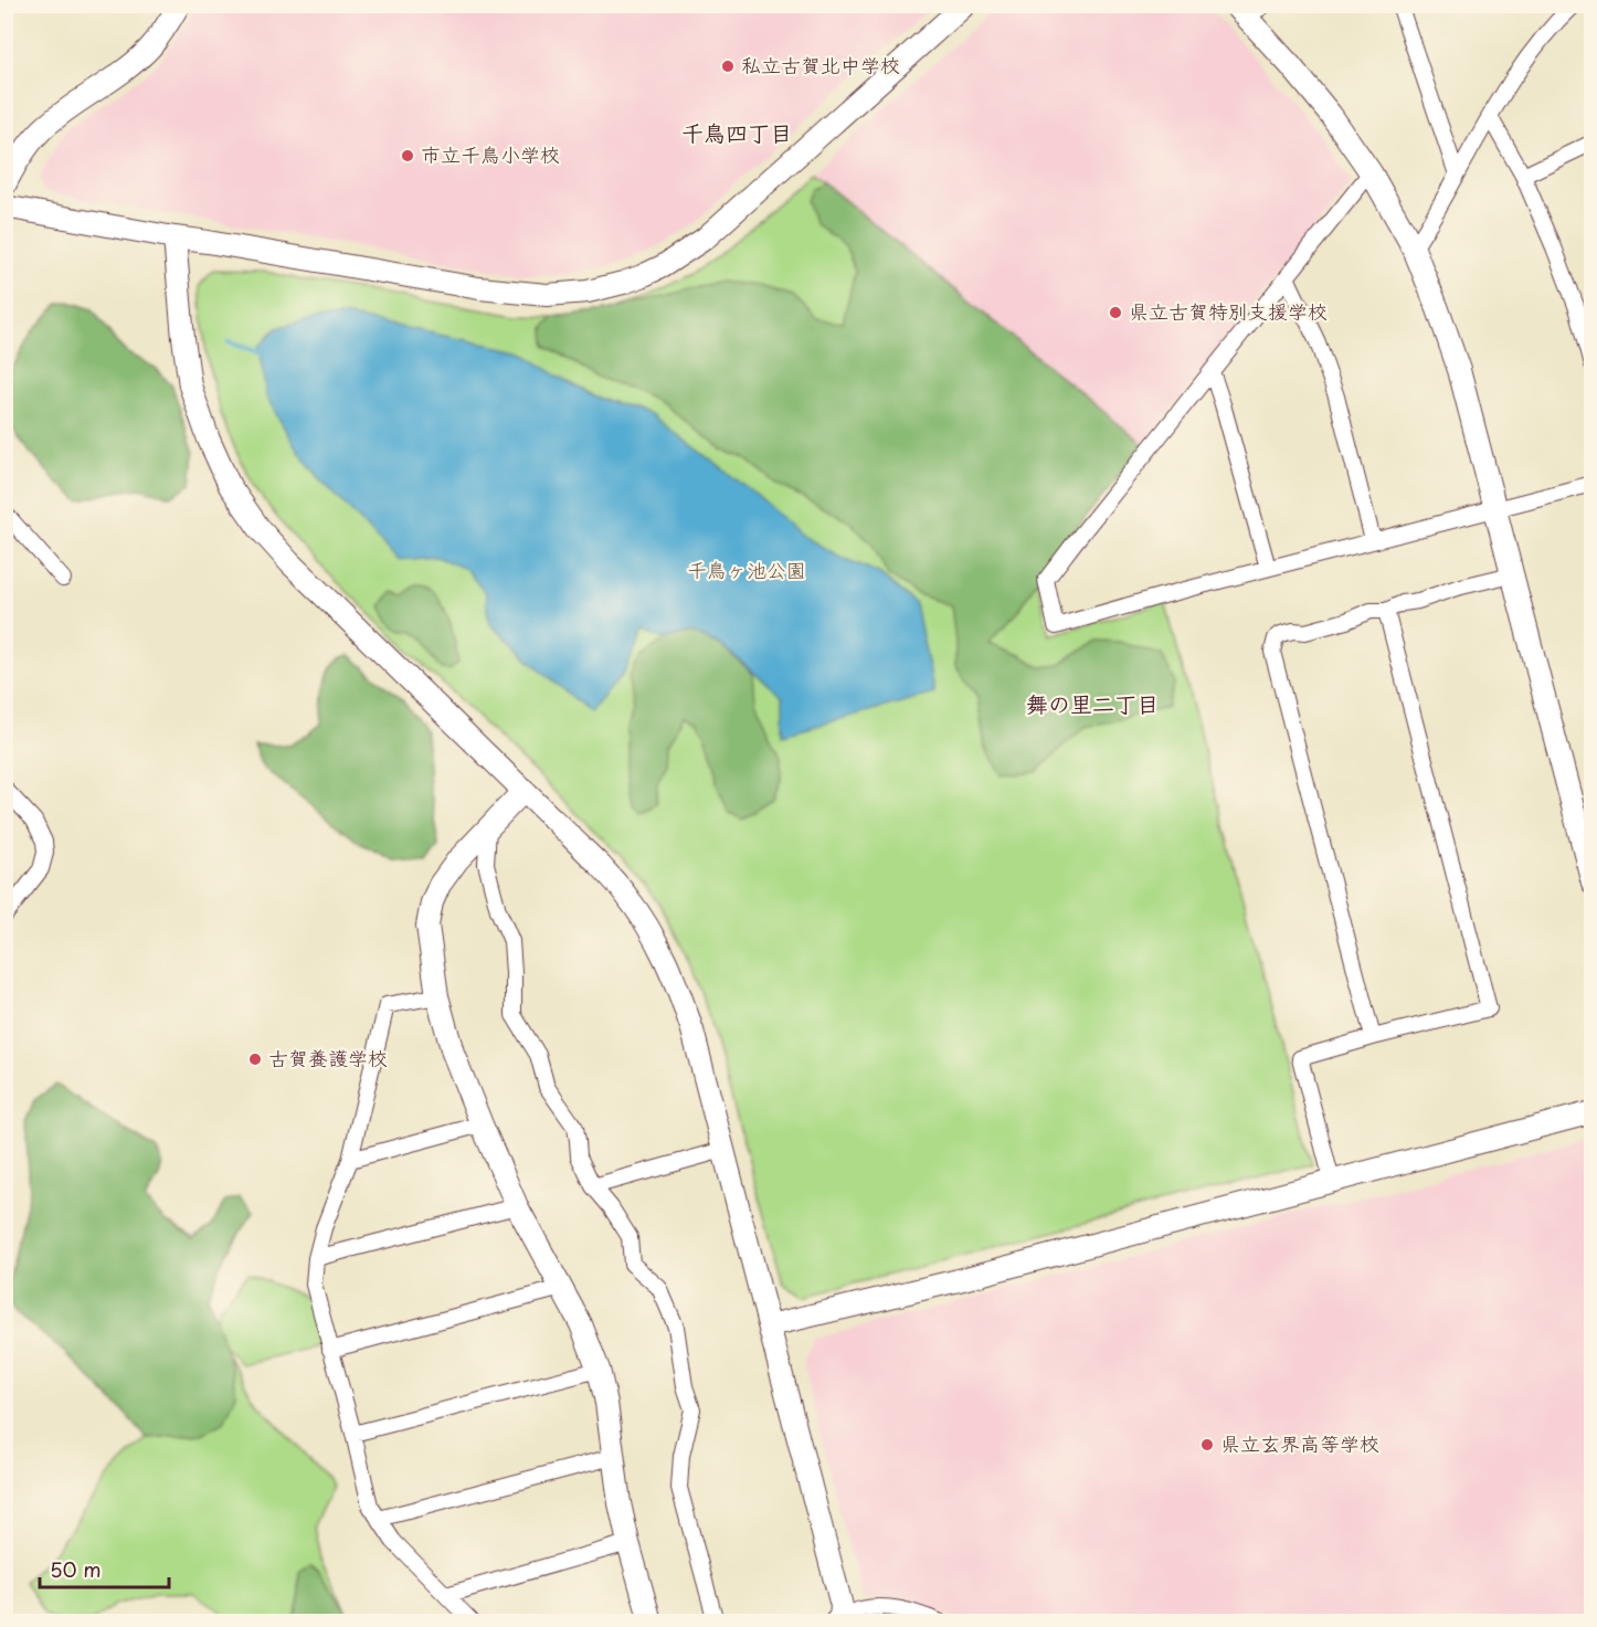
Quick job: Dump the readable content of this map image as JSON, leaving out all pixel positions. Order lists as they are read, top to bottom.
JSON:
{
  "districts": ["千鳥四丁目", "舞の里二丁目"],
  "parks": ["千鳥ヶ池公園"],
  "places": [
    "私立古賀北中学校",
    "市立千鳥小学校",
    "県立古賀特別支援学校",
    "古賀養護学校",
    "県立玄界高等学校"
  ],
  "scale_bar": "50 m"
}
